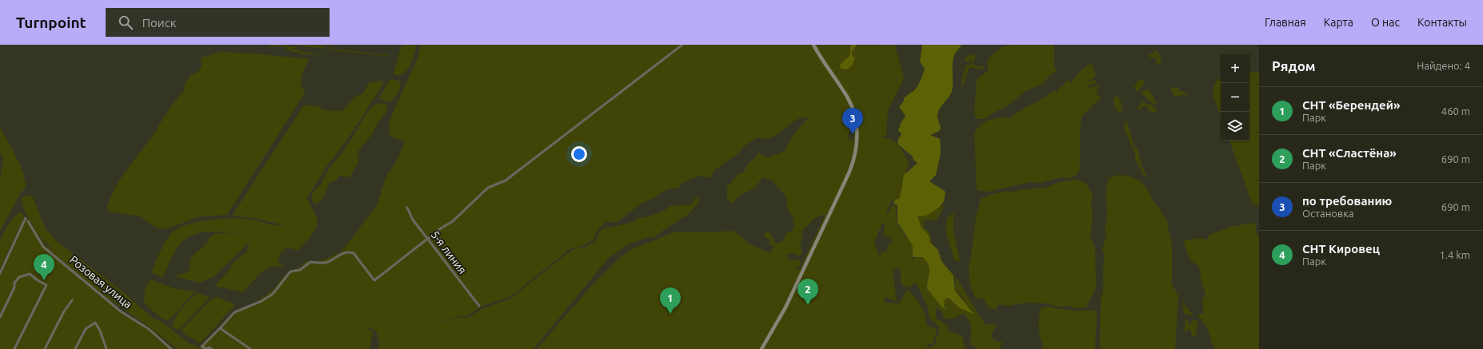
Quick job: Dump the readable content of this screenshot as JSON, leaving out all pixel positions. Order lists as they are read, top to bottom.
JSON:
{
  "streets": {
    "street": ["5-я линия", "Розовая улица"]
  },
  "page": {
    "header": "Turnpoint",
    "search": "Поиск",
    "nav": [
      "Главная",
      "Карта",
      "О нас",
      "Контакты"
    ],
    "heading": ["Рядом", "Найдено: 4"],
    "map_buttons": ["+", "−"],
    "list": [
      {
        "mark": "1",
        "name": "СНТ «Берендей»",
        "note": "Парк",
        "value": "460 m"
      },
      {
        "mark": "2",
        "name": "СНТ «Сластёна»",
        "note": "Парк",
        "value": "690 m"
      },
      {
        "mark": "3",
        "name": "по требованию",
        "note": "Остановка",
        "value": "690 m"
      },
      {
        "mark": "4",
        "name": "СНТ Кировец",
        "note": "Парк",
        "value": "1.4 km"
      }
    ],
    "pins": [
      "3",
      "4",
      "2",
      "1"
    ]
  }
}
